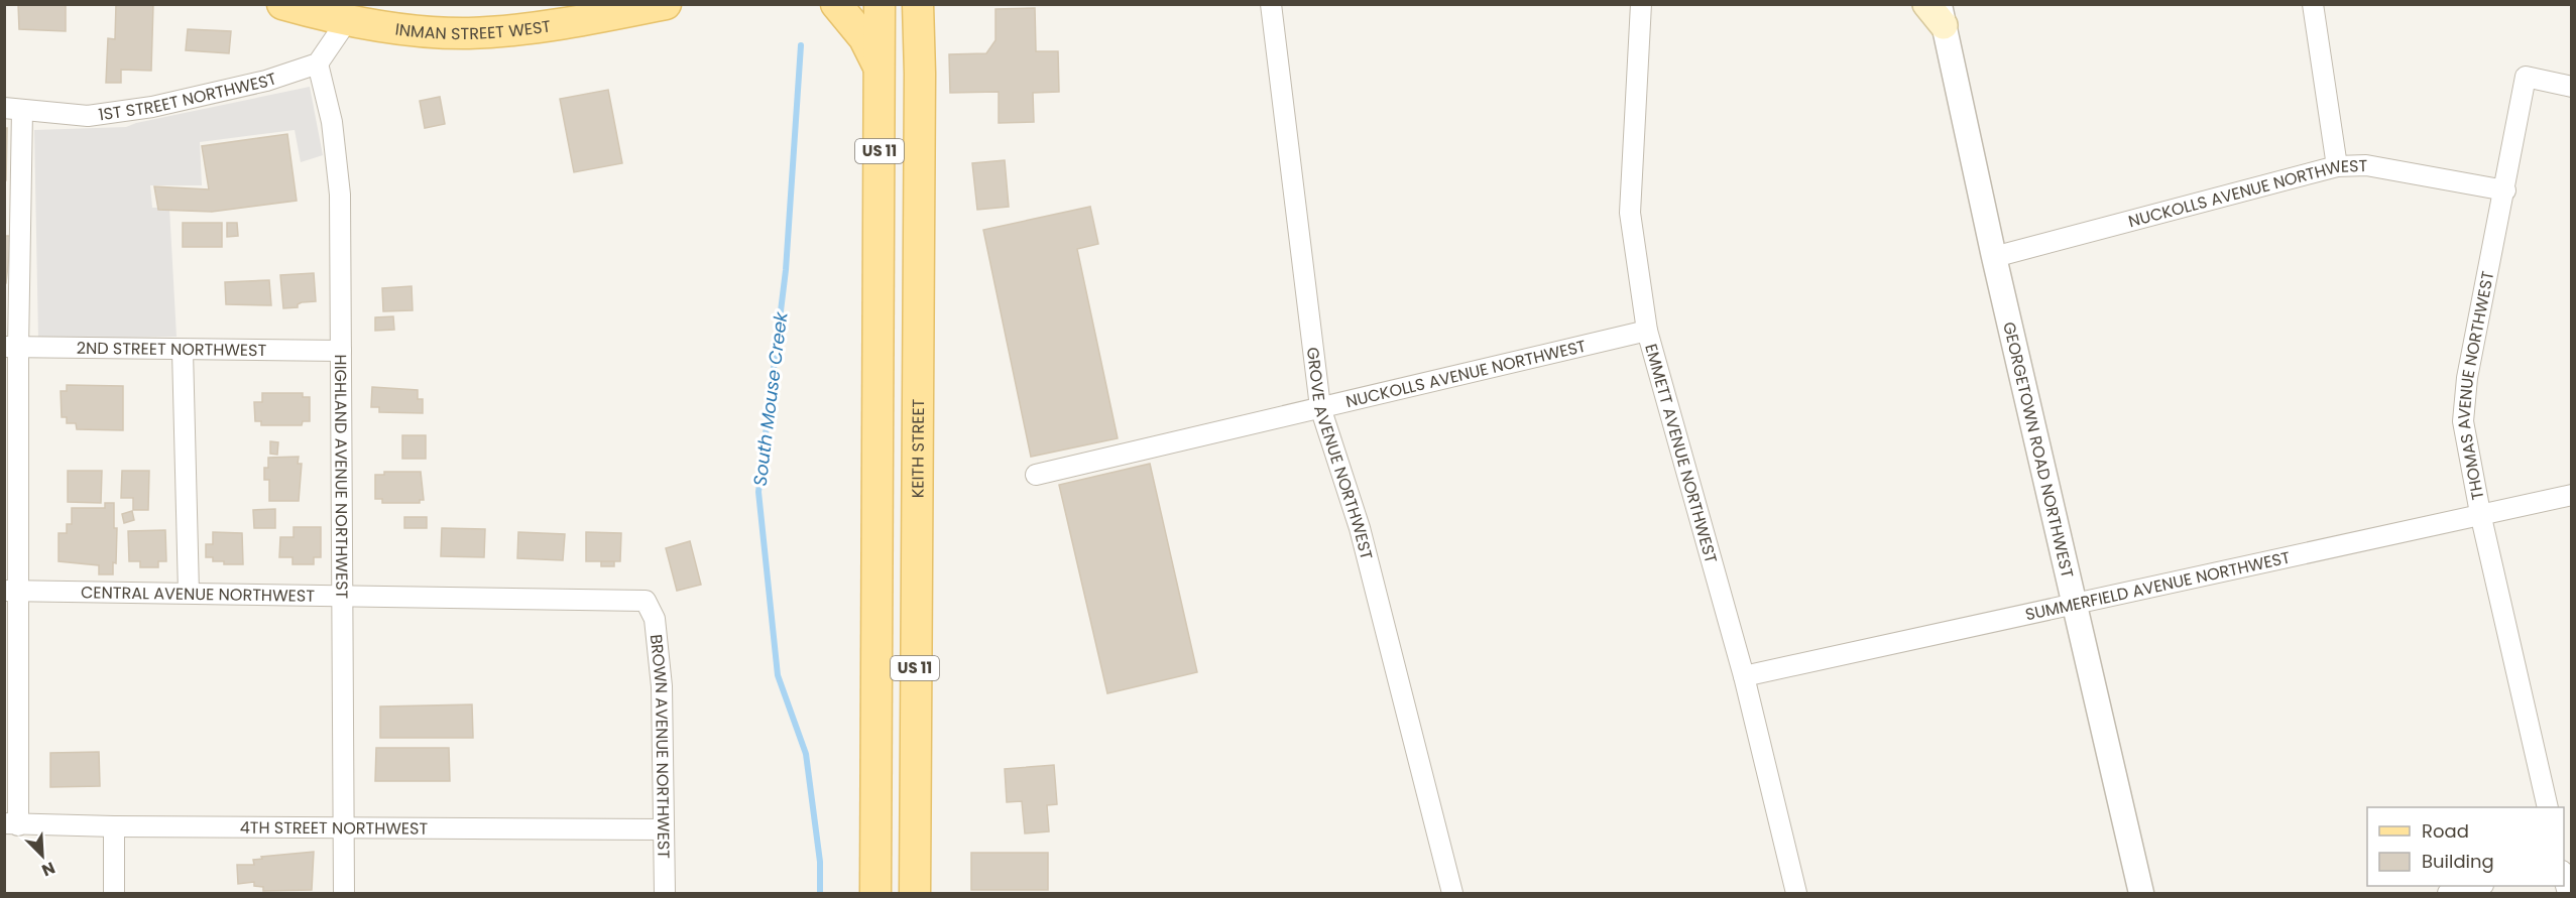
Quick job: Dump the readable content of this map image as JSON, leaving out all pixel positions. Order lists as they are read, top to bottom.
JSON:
{
  "streets": {
    "main road": ["INMAN STREET WEST", "US 11", "KEITH STREET"],
    "street": [
      "1ST STREET NORTHWEST",
      "NUCKOLLS AVENUE NORTHWEST",
      "2ND STREET NORTHWEST",
      "THOMAS AVENUE NORTHWEST",
      "GEORGETOWN ROAD NORTHWEST",
      "GROVE AVENUE NORTHWEST",
      "EMMETT AVENUE NORTHWEST",
      "HIGHLAND AVENUE NORTHWEST",
      "SUMMERFIELD AVENUE NORTHWEST",
      "CENTRAL AVENUE NORTHWEST",
      "BROWN AVENUE NORTHWEST",
      "4TH STREET NORTHWEST"
    ]
  },
  "crossings": [
    ["1ST STREET NORTHWEST", "HIGHLAND AVENUE NORTHWEST"],
    ["NUCKOLLS AVENUE NORTHWEST", "THOMAS AVENUE NORTHWEST"],
    ["NUCKOLLS AVENUE NORTHWEST", "GEORGETOWN ROAD NORTHWEST"],
    ["NUCKOLLS AVENUE NORTHWEST", "GROVE AVENUE NORTHWEST"],
    ["NUCKOLLS AVENUE NORTHWEST", "EMMETT AVENUE NORTHWEST"],
    ["2ND STREET NORTHWEST", "HIGHLAND AVENUE NORTHWEST"],
    ["THOMAS AVENUE NORTHWEST", "SUMMERFIELD AVENUE NORTHWEST"],
    ["GEORGETOWN ROAD NORTHWEST", "SUMMERFIELD AVENUE NORTHWEST"],
    ["EMMETT AVENUE NORTHWEST", "SUMMERFIELD AVENUE NORTHWEST"],
    ["HIGHLAND AVENUE NORTHWEST", "CENTRAL AVENUE NORTHWEST"],
    ["HIGHLAND AVENUE NORTHWEST", "4TH STREET NORTHWEST"],
    ["CENTRAL AVENUE NORTHWEST", "BROWN AVENUE NORTHWEST"],
    ["BROWN AVENUE NORTHWEST", "4TH STREET NORTHWEST"]
  ],
  "water": ["South Mouse Creek"],
  "legend": ["Road", "Building"],
  "north": "bottom right"
}
